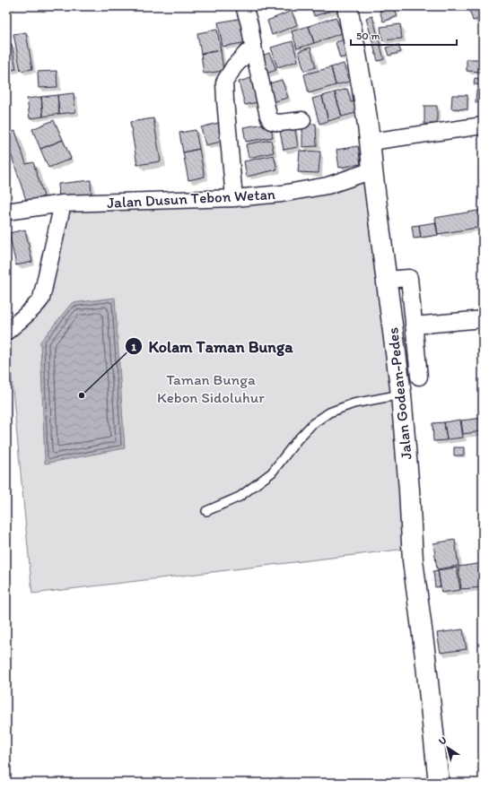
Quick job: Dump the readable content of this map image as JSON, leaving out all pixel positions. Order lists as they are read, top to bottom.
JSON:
{
  "streets": {
    "street": ["Jalan Dusun Tebon Wetan", "Jalan Godean-Pedes"]
  },
  "crossings": [
    ["Jalan Dusun Tebon Wetan", "Jalan Godean-Pedes"]
  ],
  "parks": ["Taman Bunga Kebon Sidoluhur"],
  "places": ["Kolam Taman Bunga"],
  "scale_bar": "50 m",
  "north": "top left"
}
